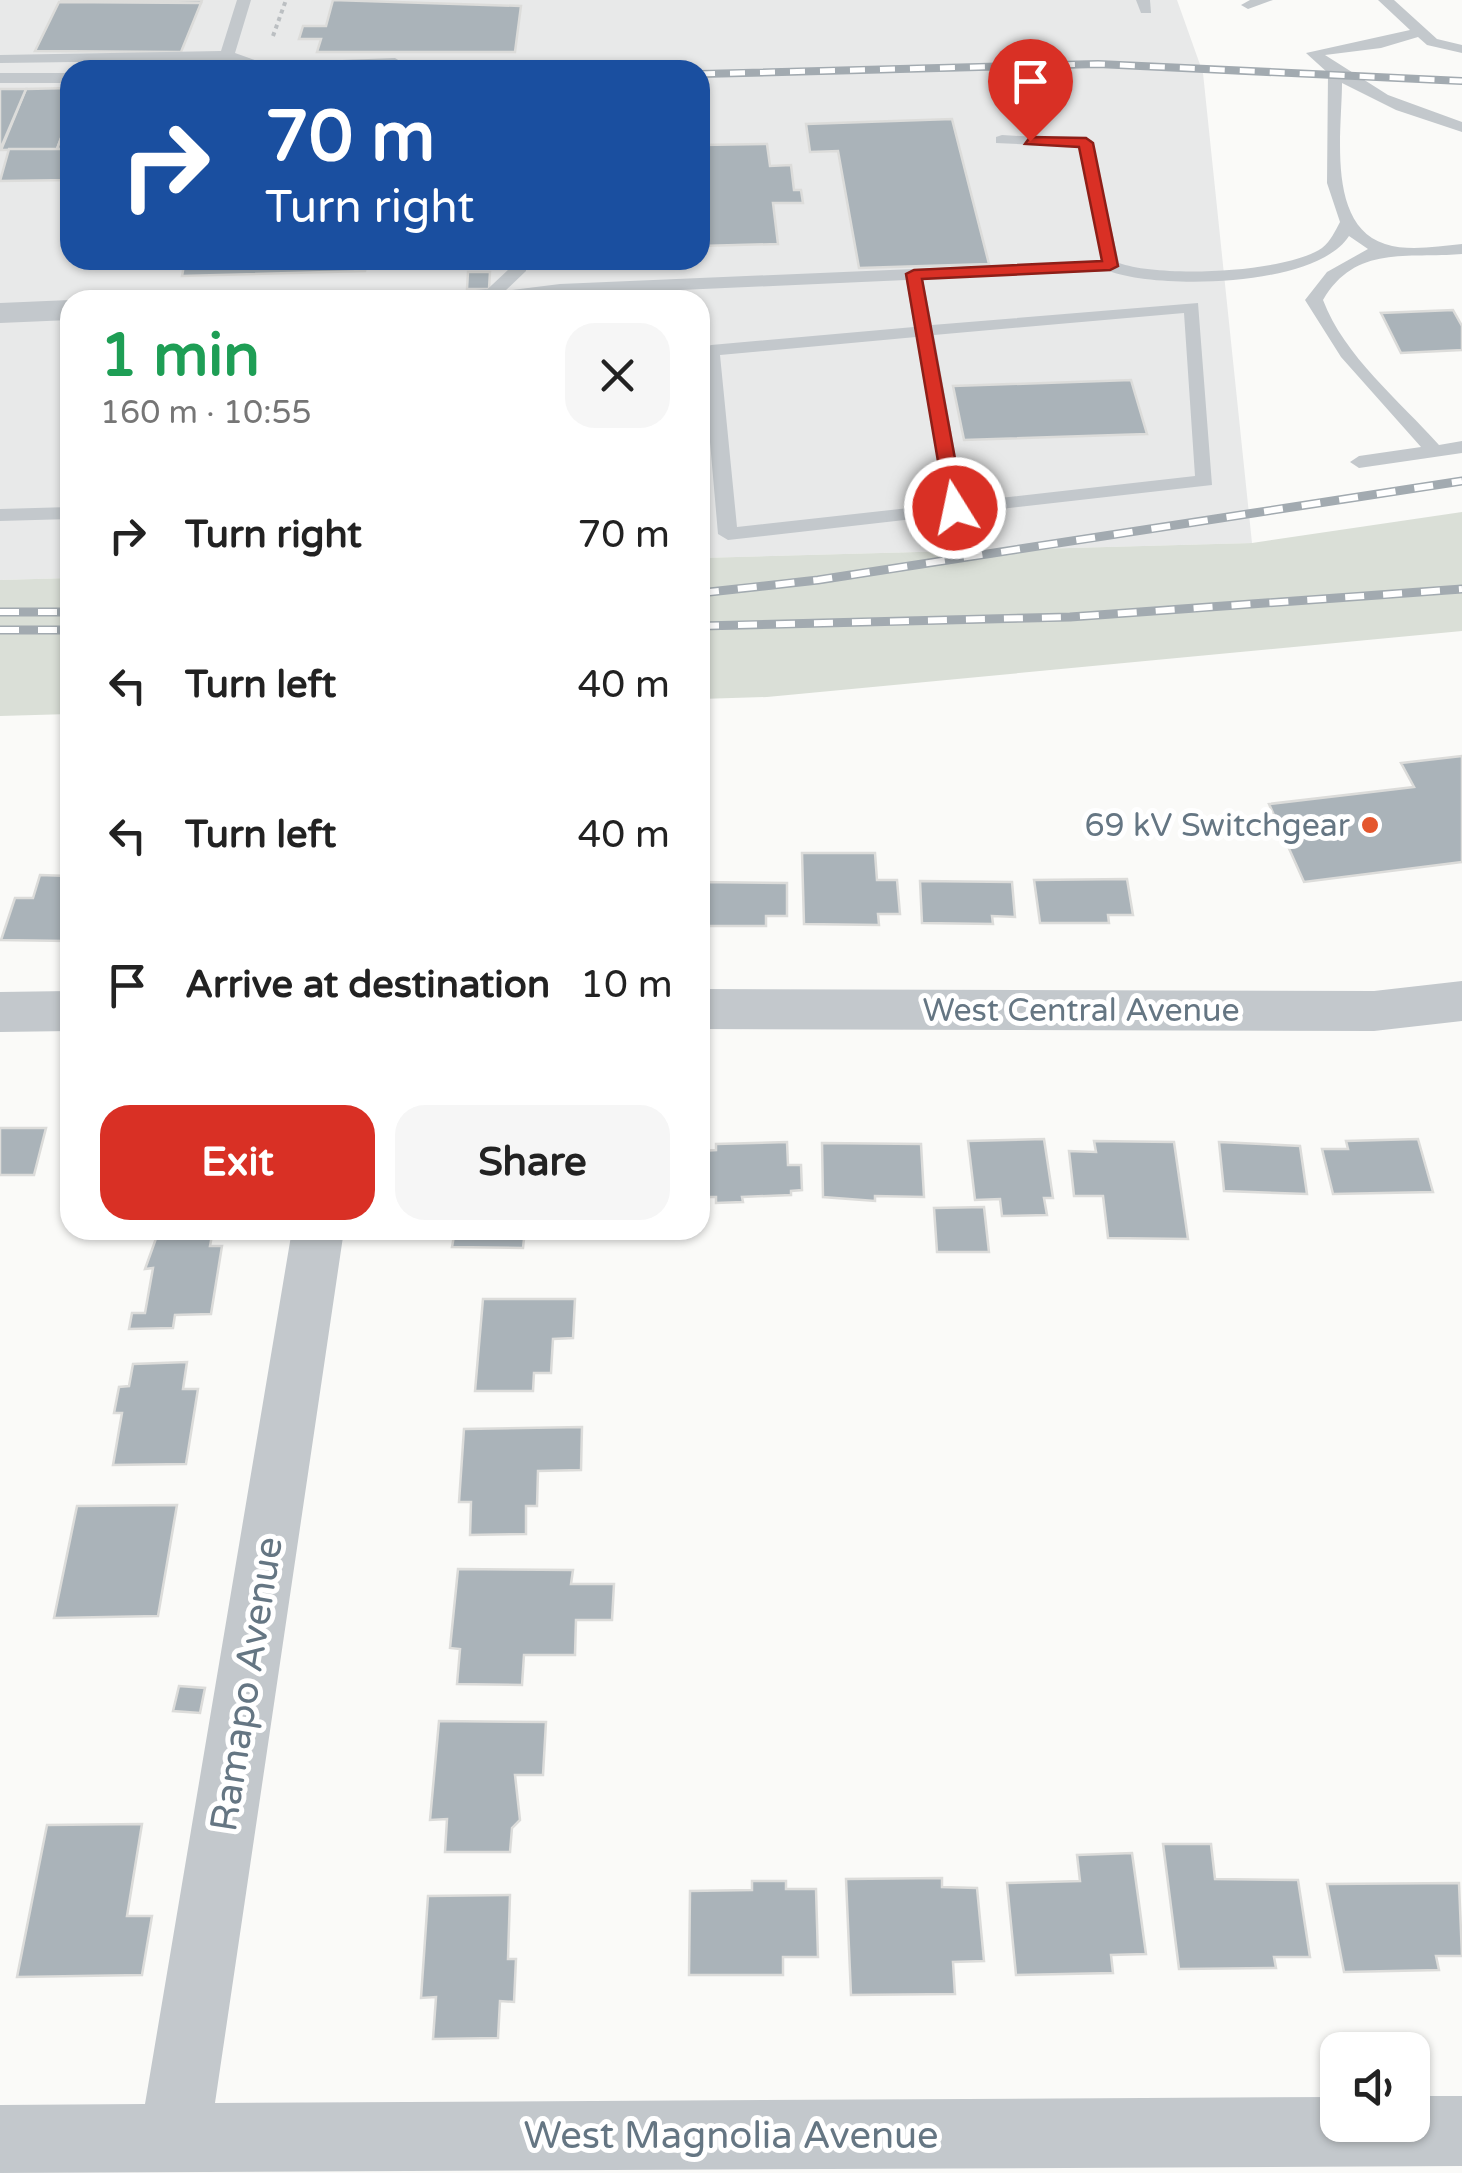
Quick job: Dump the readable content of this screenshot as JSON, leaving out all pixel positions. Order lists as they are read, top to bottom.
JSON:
{
  "streets": {
    "street": ["West Central Avenue", "Ramapo Avenue", "West Magnolia Avenue"]
  },
  "crossings": [
    ["Ramapo Avenue", "West Magnolia Avenue"]
  ],
  "places": ["69 kV Switchgear"],
  "page": {
    "turn": ["70 m", "Turn right"],
    "heading": ["1 min", "160 m · 10:55"],
    "list": [
      {
        "name": "Turn right",
        "value": "70 m"
      },
      {
        "name": "Turn left",
        "value": "40 m"
      },
      {
        "name": "Turn left",
        "value": "40 m"
      },
      {
        "name": "Arrive at destination",
        "value": "10 m"
      }
    ],
    "buttons": ["Exit", "Share"]
  }
}
